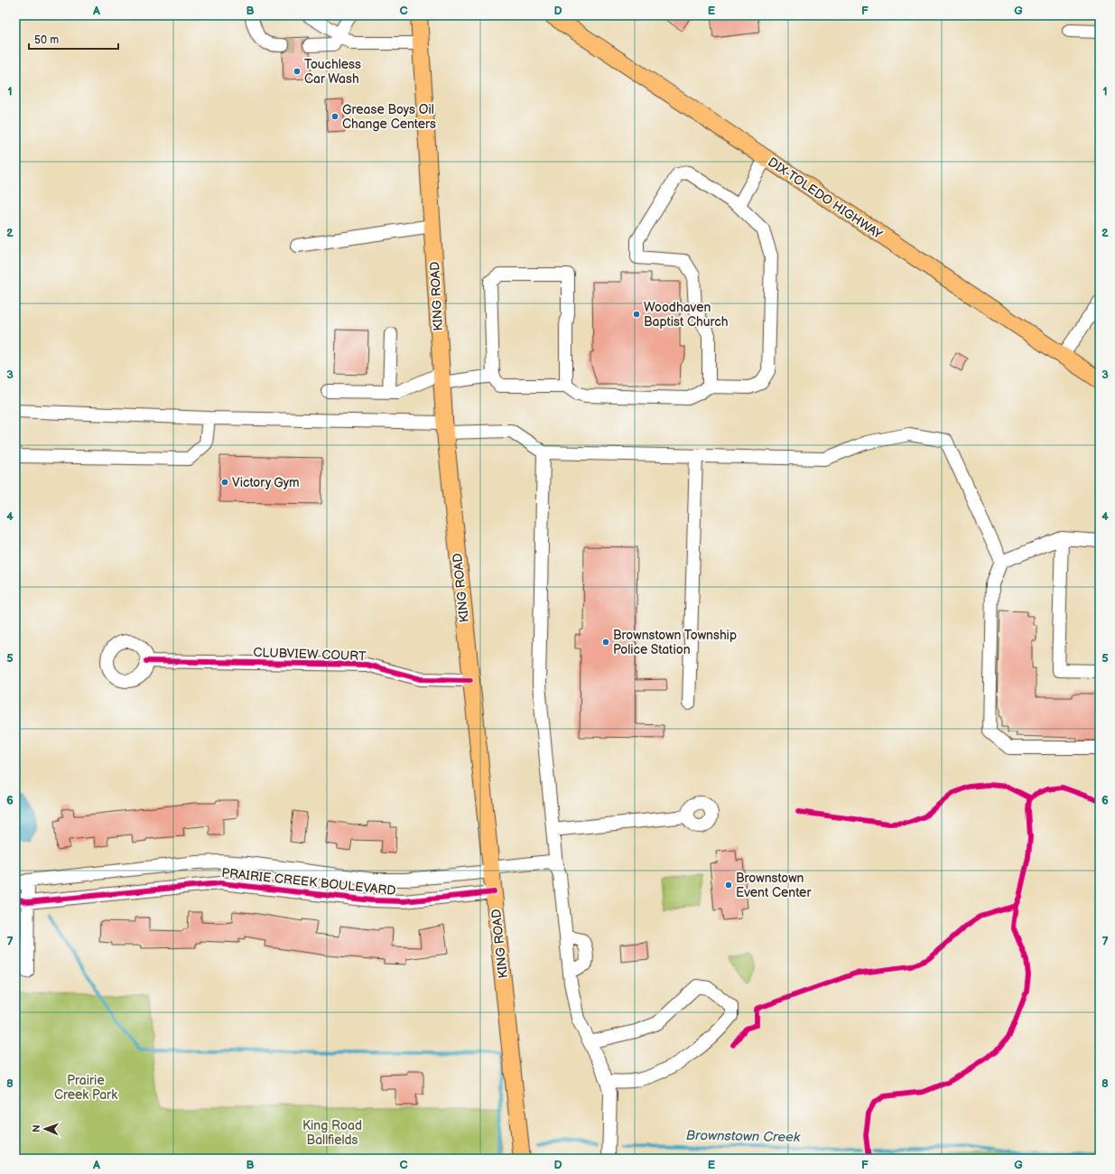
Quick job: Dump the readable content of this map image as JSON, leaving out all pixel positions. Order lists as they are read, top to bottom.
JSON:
{
  "streets": {
    "main road": ["DIX-TOLEDO HIGHWAY", "KING ROAD"],
    "street": ["CLUBVIEW COURT", "PRAIRIE CREEK BOULEVARD"]
  },
  "crossings": [
    ["KING ROAD", "CLUBVIEW COURT"],
    ["KING ROAD", "PRAIRIE CREEK BOULEVARD"]
  ],
  "water": ["Brownstown Creek"],
  "parks": ["Prairie Creek Park", "King Road Ballfields"],
  "places": [
    "Touchless Car Wash",
    "Grease Boys Oil Change Centers",
    "Woodhaven Baptist Church",
    "Victory Gym",
    "Brownstown Township Police Station",
    "Brownstown Event Center"
  ],
  "scale_bar": "50 m",
  "north": "left",
  "grid": {
    "columns": [
      "A",
      "B",
      "C",
      "D",
      "E",
      "F",
      "G"
    ],
    "rows": [
      "1",
      "2",
      "3",
      "4",
      "5",
      "6",
      "7",
      "8"
    ]
  }
}
